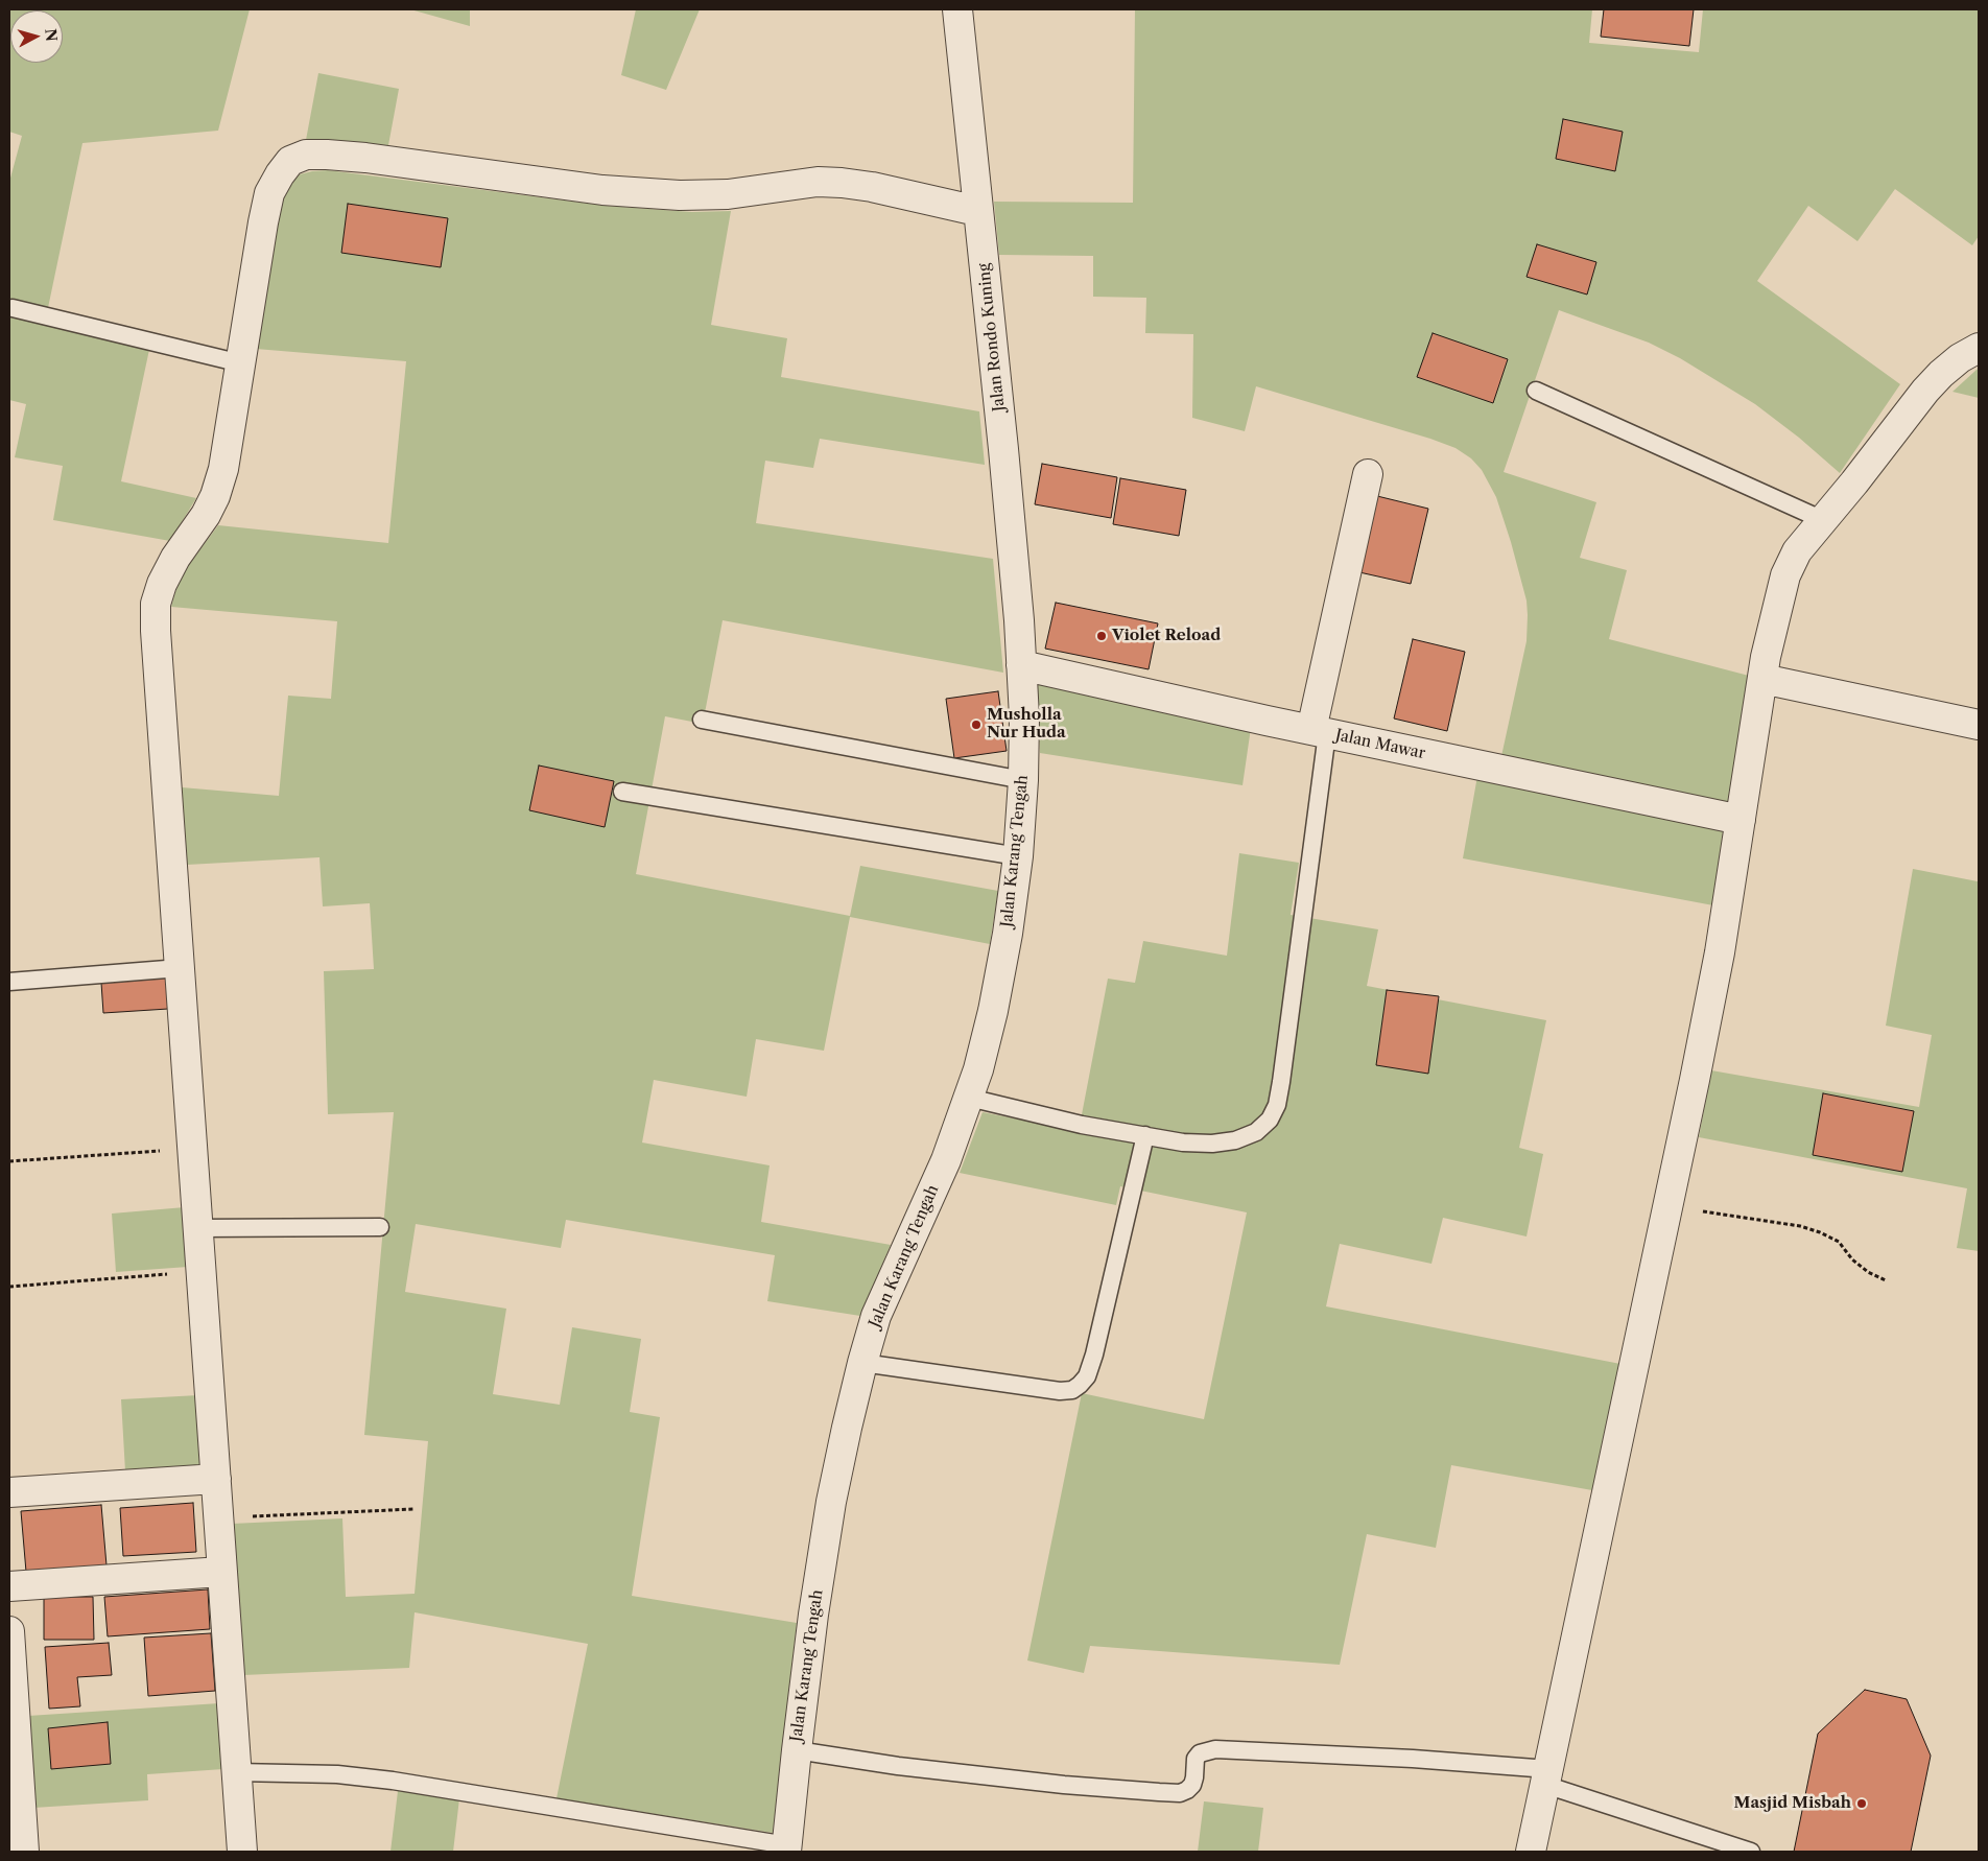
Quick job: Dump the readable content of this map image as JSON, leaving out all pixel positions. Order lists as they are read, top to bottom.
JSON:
{
  "streets": {
    "street": ["Jalan Rondo Kuning", "Jalan Mawar", "Jalan Karang Tengah"]
  },
  "crossings": [
    ["Jalan Rondo Kuning", "Jalan Mawar"],
    ["Jalan Rondo Kuning", "Jalan Karang Tengah"],
    ["Jalan Mawar", "Jalan Karang Tengah"]
  ],
  "places": ["Violet Reload", "Musholla Nur Huda", "Masjid Misbah"],
  "north": "right"
}
